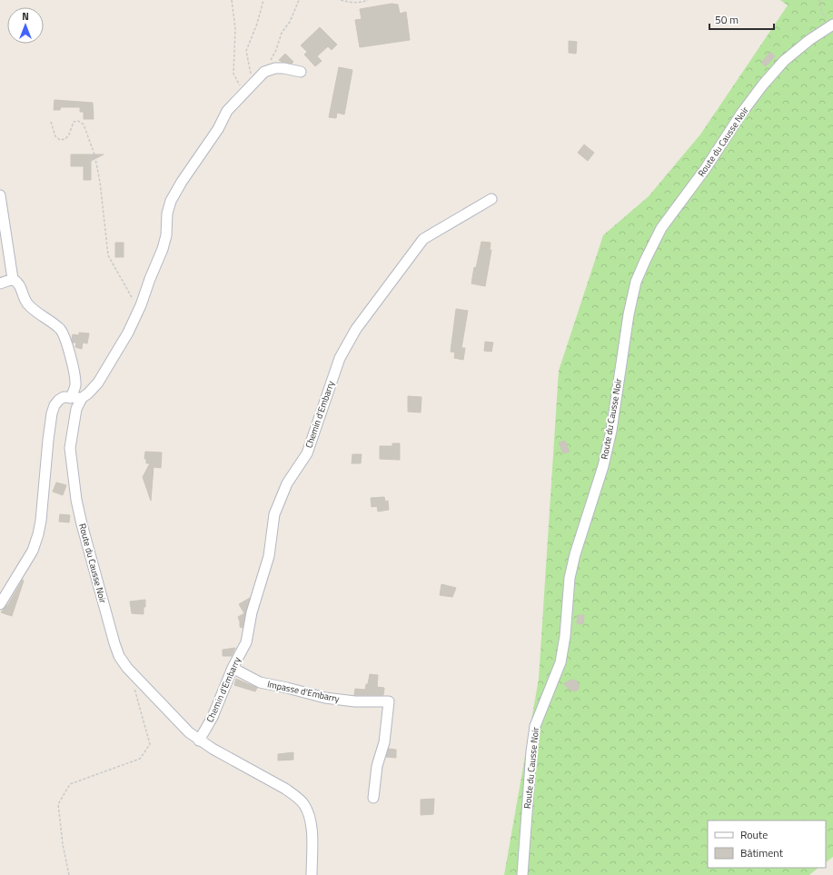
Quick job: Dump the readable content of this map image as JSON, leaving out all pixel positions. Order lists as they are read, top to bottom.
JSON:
{
  "streets": {
    "street": ["Route du Causse Noir", "Chemin d'Embarry", "Impasse d'Embarry"]
  },
  "crossings": [
    ["Route du Causse Noir", "Chemin d'Embarry"],
    ["Chemin d'Embarry", "Impasse d'Embarry"]
  ],
  "legend": ["Route", "Bâtiment"],
  "scale_bar": "50 m",
  "north": "top"
}
